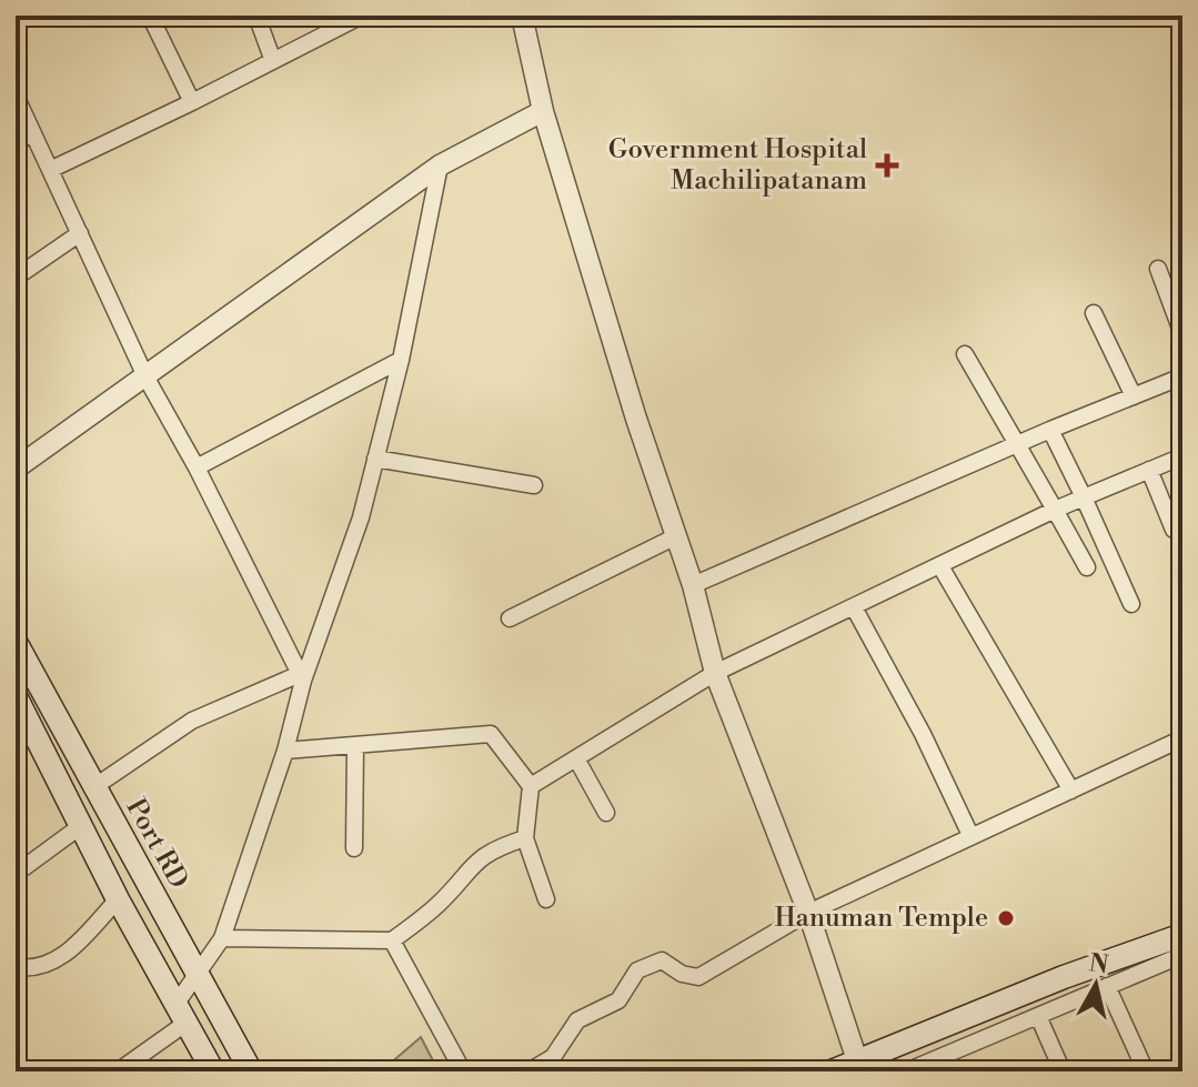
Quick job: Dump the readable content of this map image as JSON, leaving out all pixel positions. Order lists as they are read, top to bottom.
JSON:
{
  "streets": {
    "main road": ["Port RD"]
  },
  "places": {
    "health": ["Government Hospital Machilipatanam"],
    "other": ["Hanuman Temple"]
  },
  "north": "top"
}
